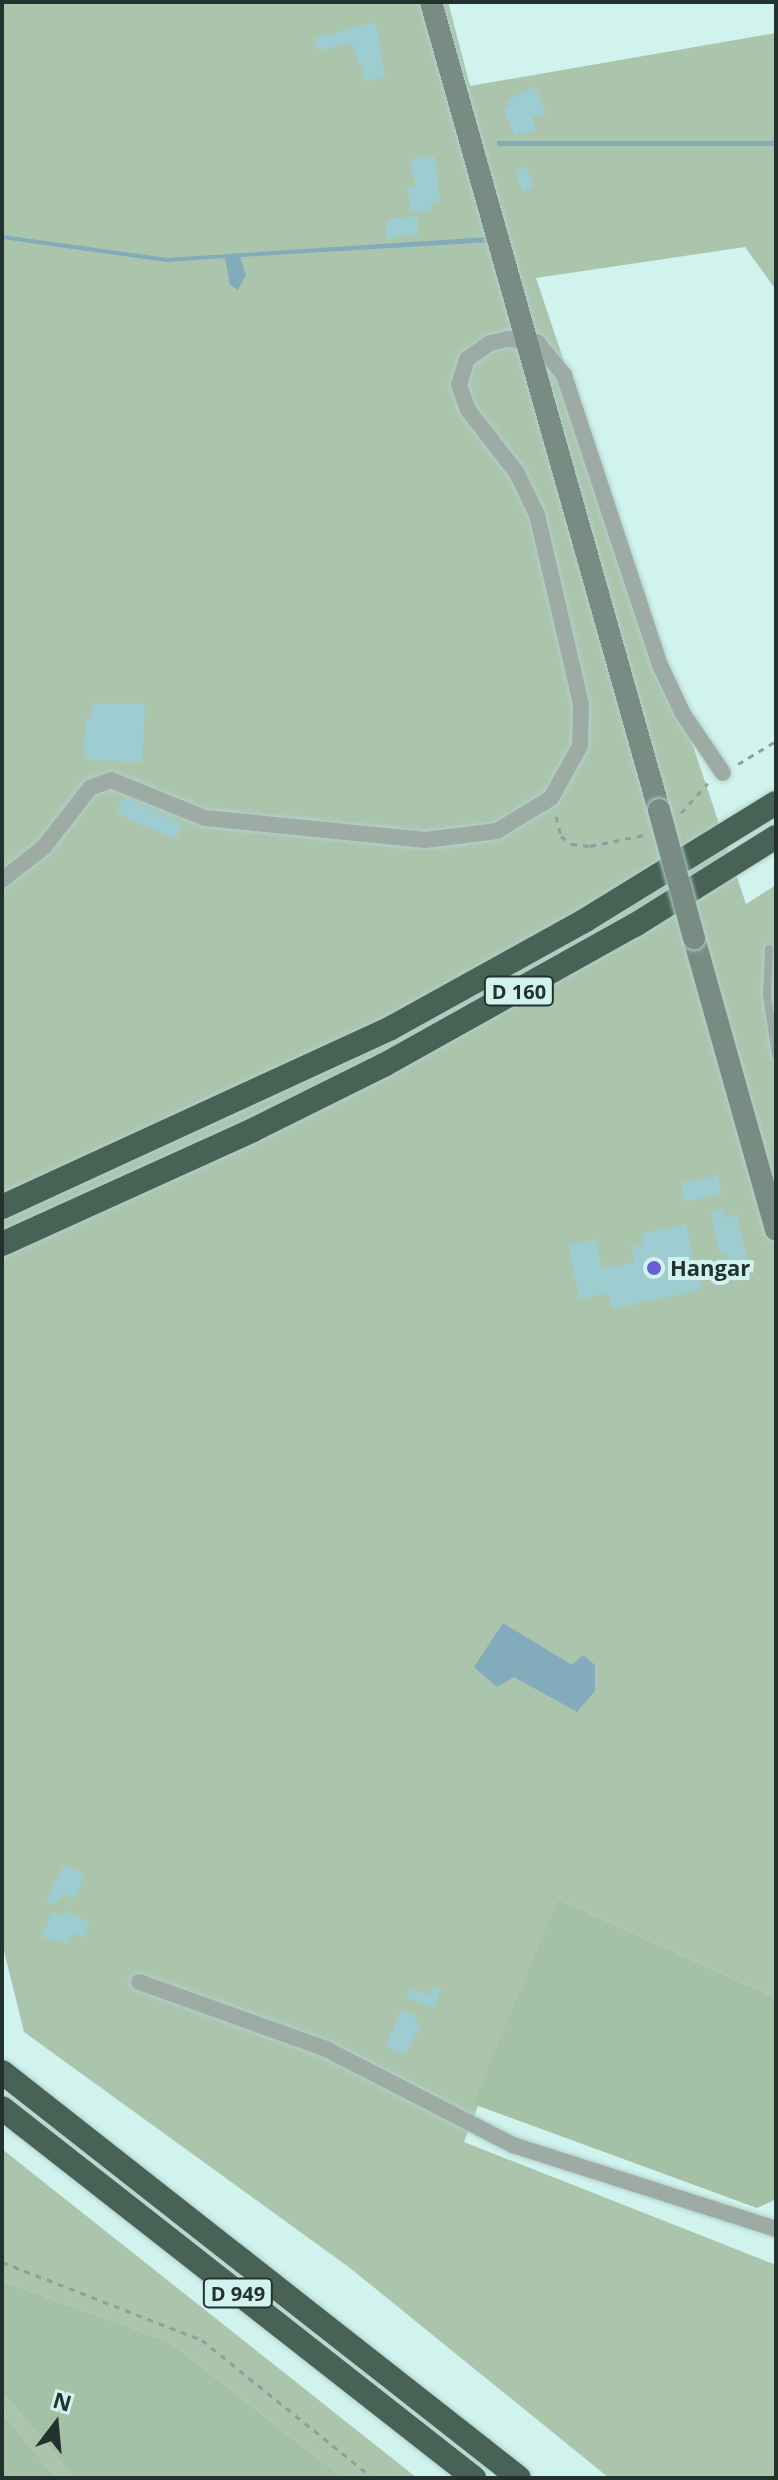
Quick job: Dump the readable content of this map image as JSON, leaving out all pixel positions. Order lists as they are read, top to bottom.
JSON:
{
  "streets": {
    "highway": ["D 160", "D 949"]
  },
  "places": ["Hangar"],
  "north": "top"
}
